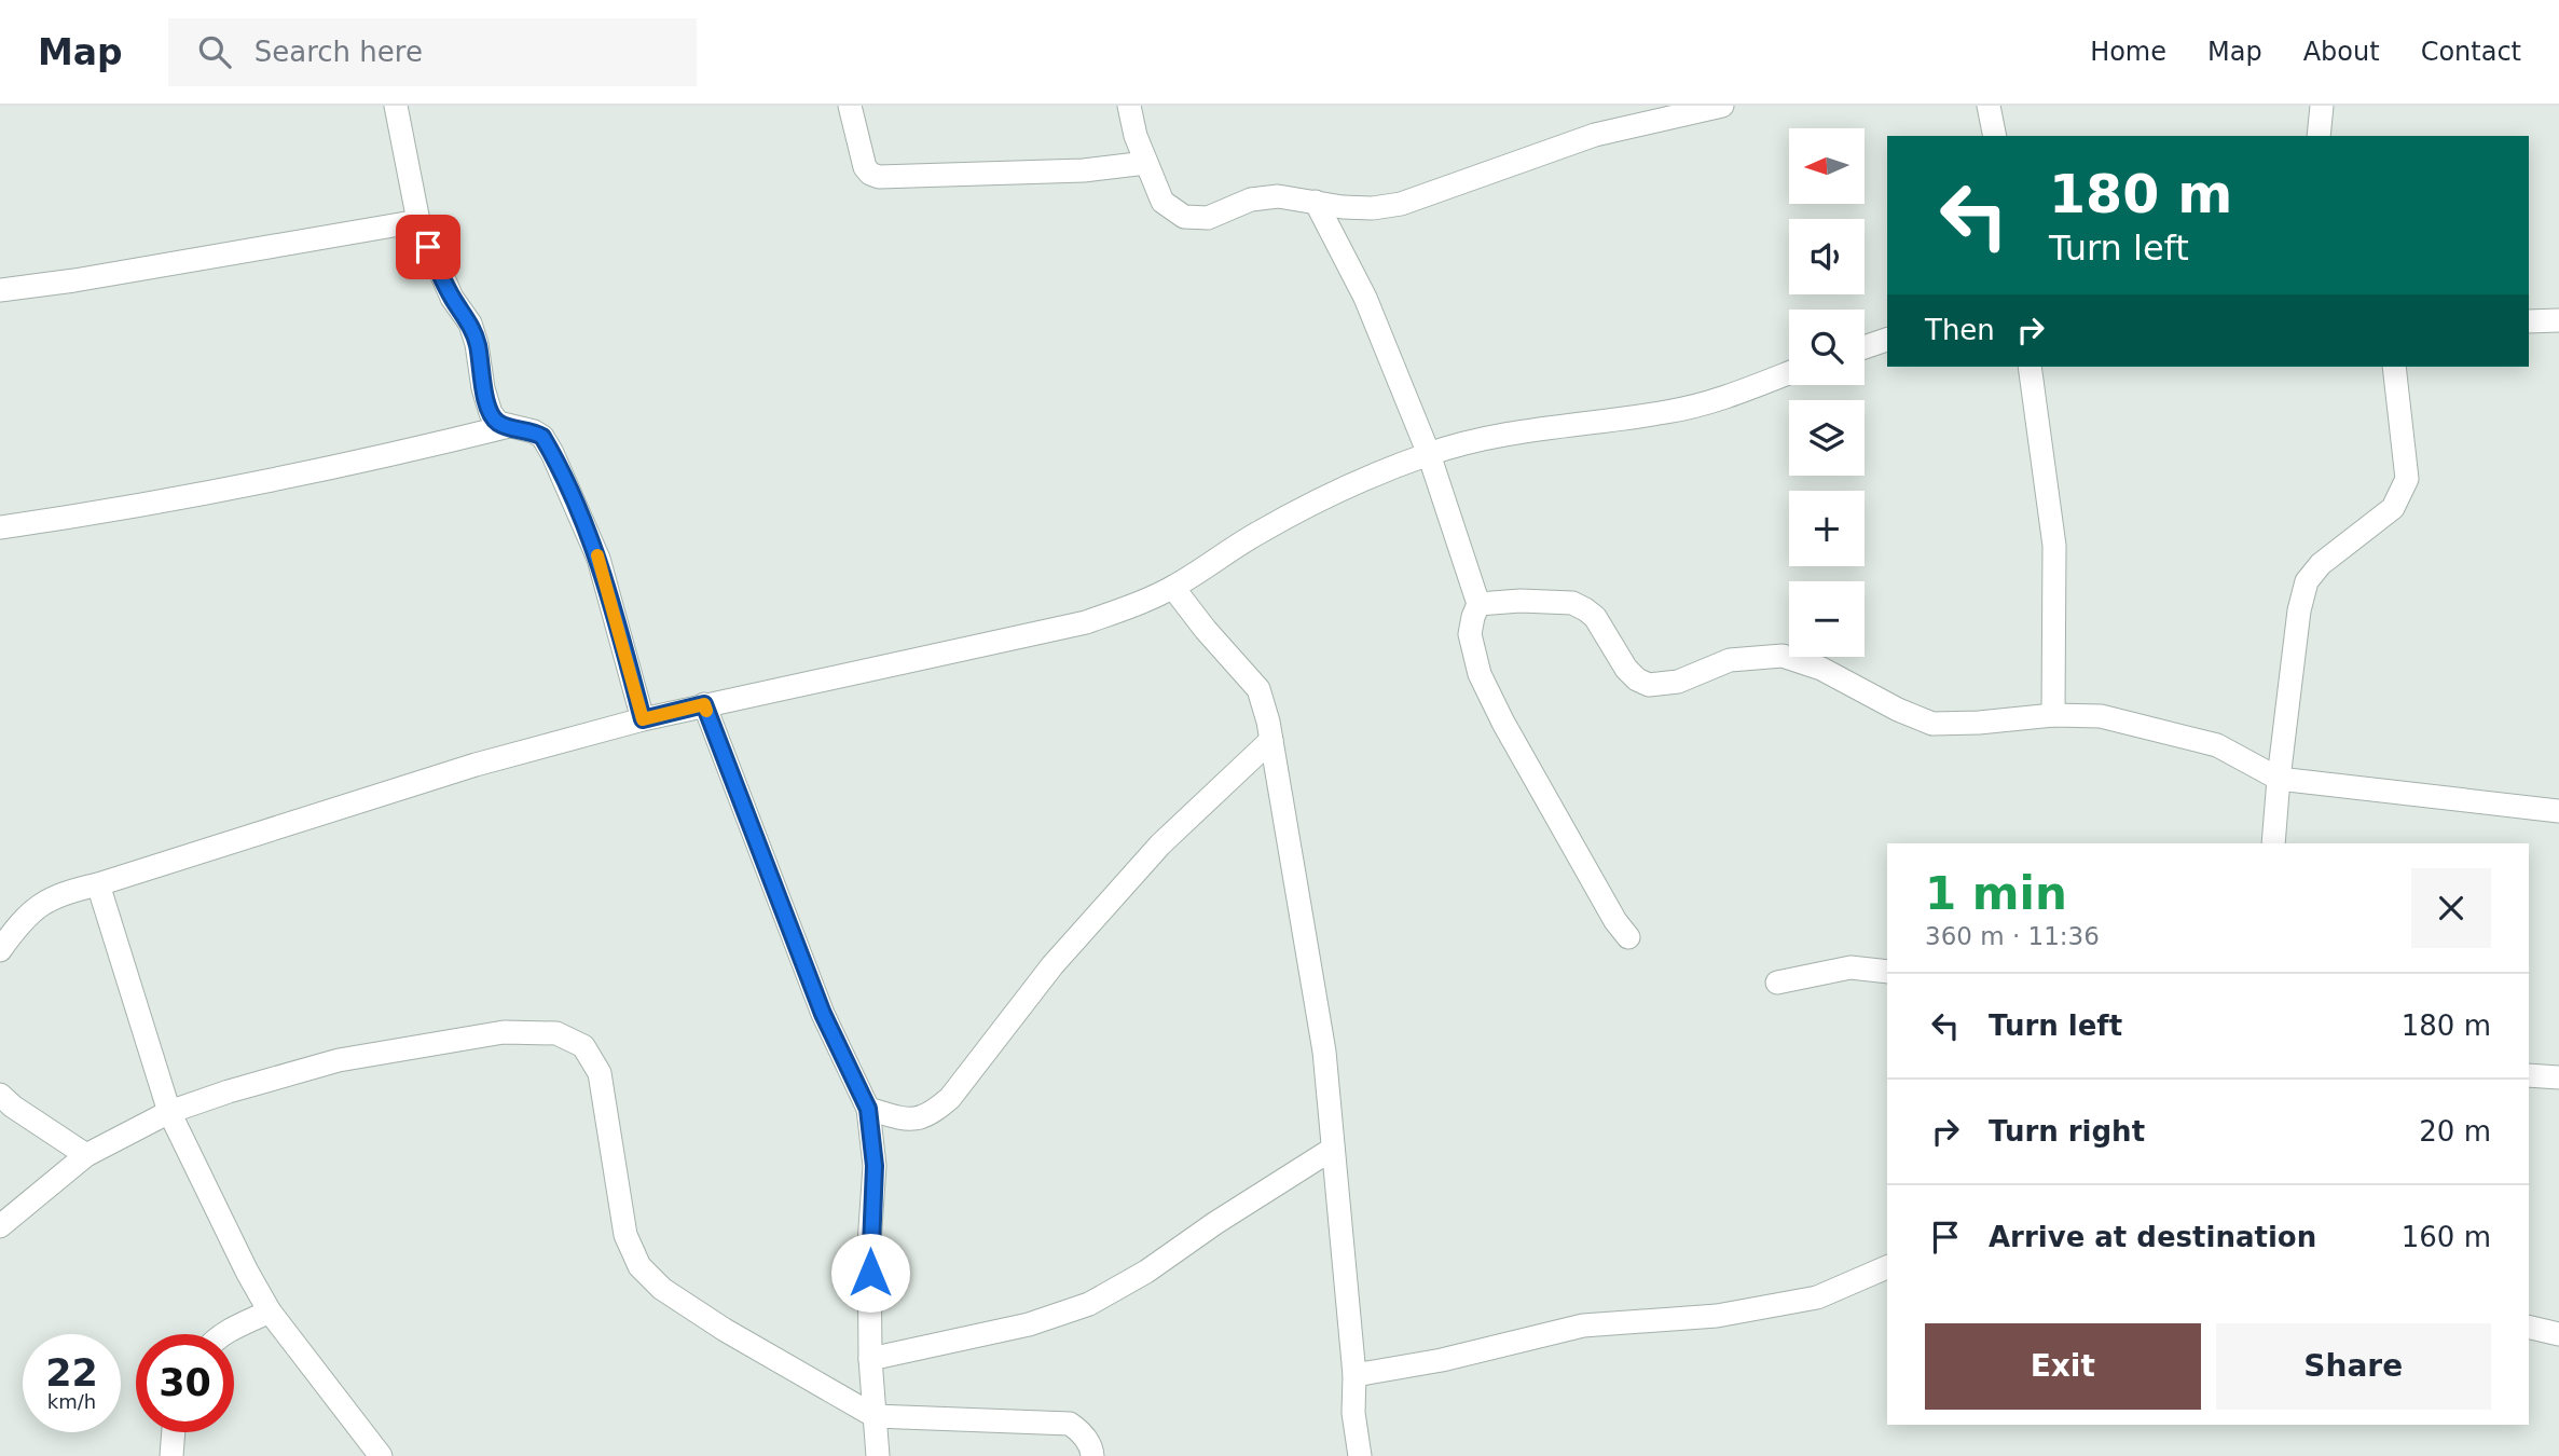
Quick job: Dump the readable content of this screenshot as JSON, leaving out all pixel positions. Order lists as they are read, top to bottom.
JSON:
{
  "north": "left",
  "page": {
    "header": "Map",
    "search": "Search here",
    "nav": [
      "Home",
      "Map",
      "About",
      "Contact"
    ],
    "map_buttons": ["+", "−"],
    "turn": ["180 m", "Turn left"],
    "then": "Then",
    "heading": ["1 min", "360 m · 11:36"],
    "list": [
      {
        "name": "Turn left",
        "value": "180 m"
      },
      {
        "name": "Turn right",
        "value": "20 m"
      },
      {
        "name": "Arrive at destination",
        "value": "160 m"
      }
    ],
    "buttons": ["Exit", "Share"],
    "speed": "22 km/h",
    "limit": "30"
  }
}
